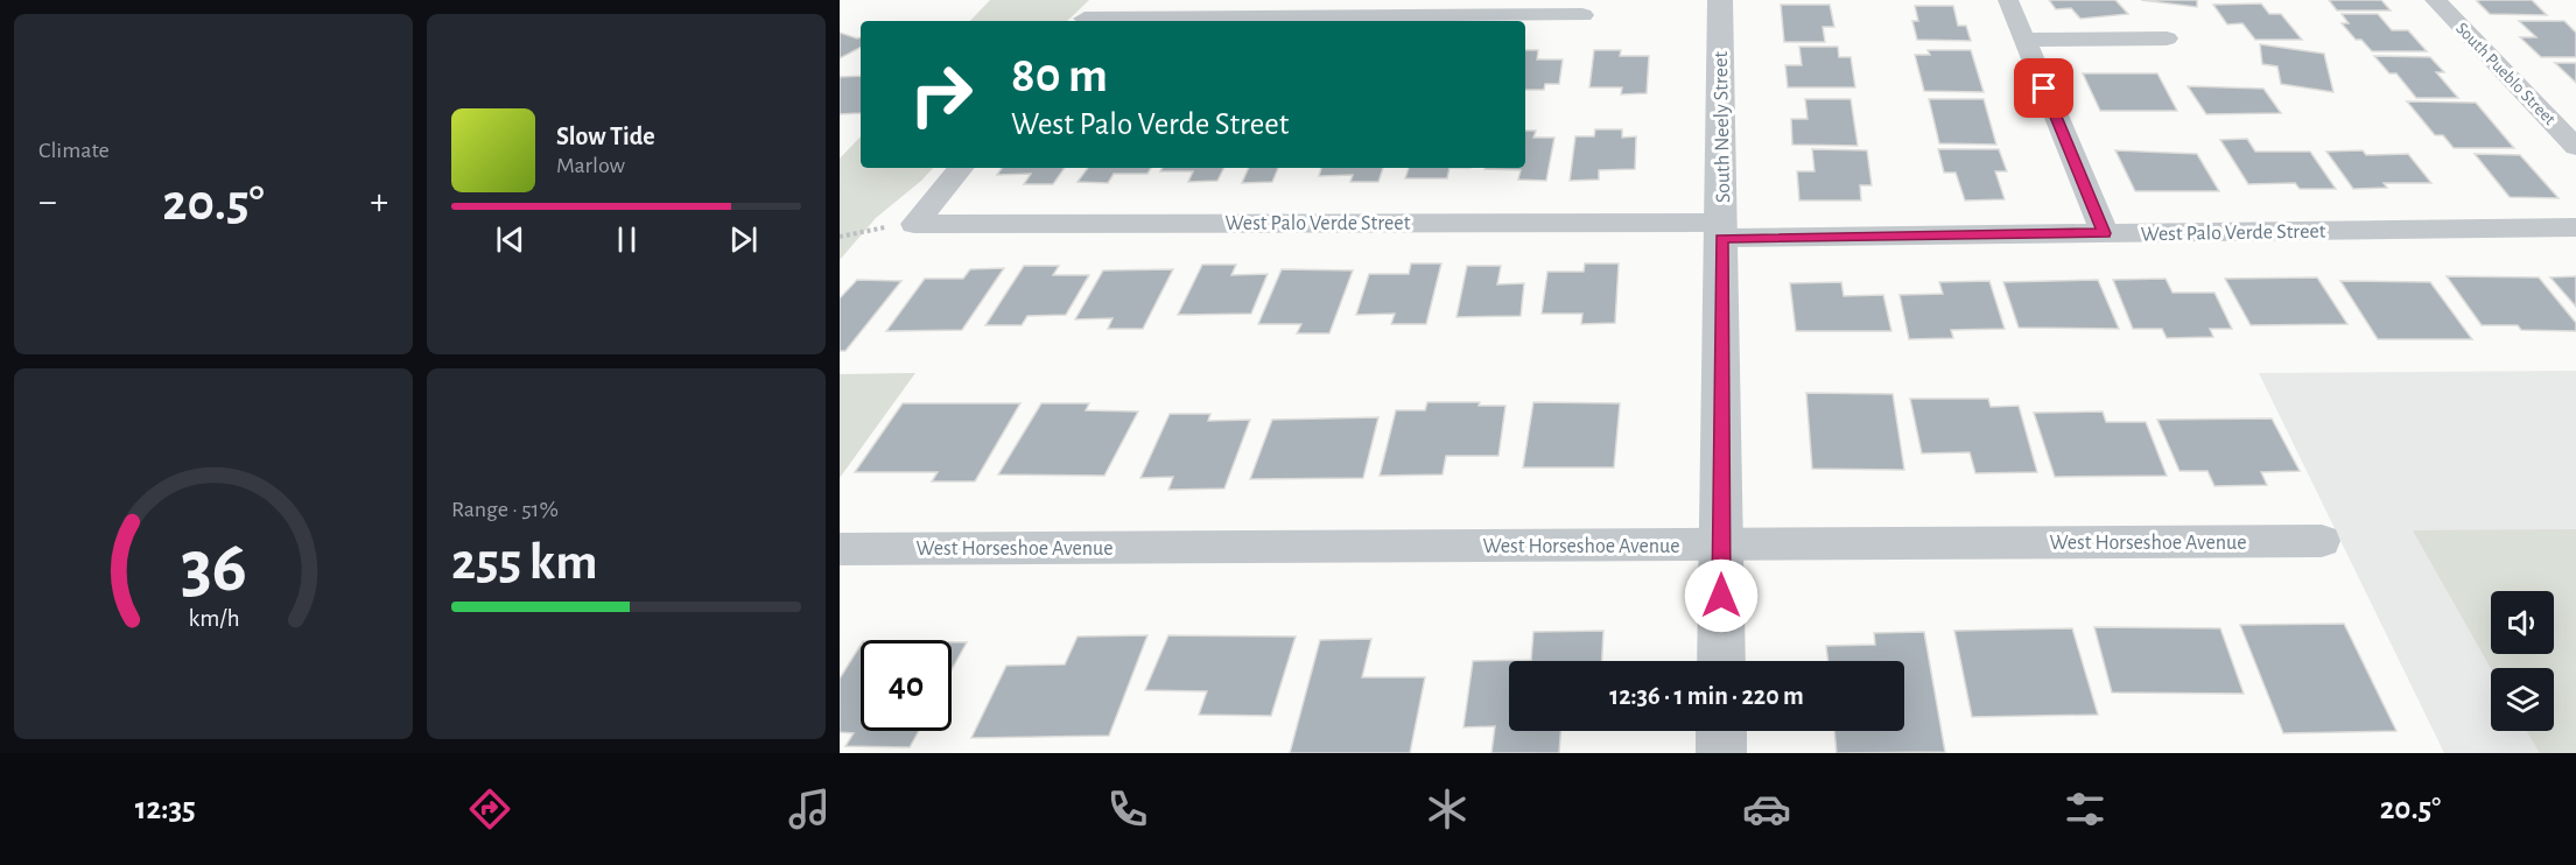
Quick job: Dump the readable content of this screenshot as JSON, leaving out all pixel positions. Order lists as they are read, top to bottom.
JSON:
{
  "streets": {
    "street": [
      "South Pueblo Street",
      "South Neely Street",
      "West Palo Verde Street",
      "West Horseshoe Avenue"
    ]
  },
  "crossings": [
    ["South Neely Street", "West Palo Verde Street"],
    ["South Neely Street", "West Horseshoe Avenue"]
  ],
  "page": {
    "tile": [
      "Climate",
      ["Range · 51%", "255 km"]
    ],
    "turn": ["80 m", "West Palo Verde Street"],
    "song": ["Slow Tide", "Marlow"],
    "heat": ["−", "20.5°", "+"],
    "limit": "40",
    "trip": "12:36 · 1 min · 220 m",
    "tabs": ["12:35", "20.5°"],
    "gauge": ["36", "km/h"]
  }
}
